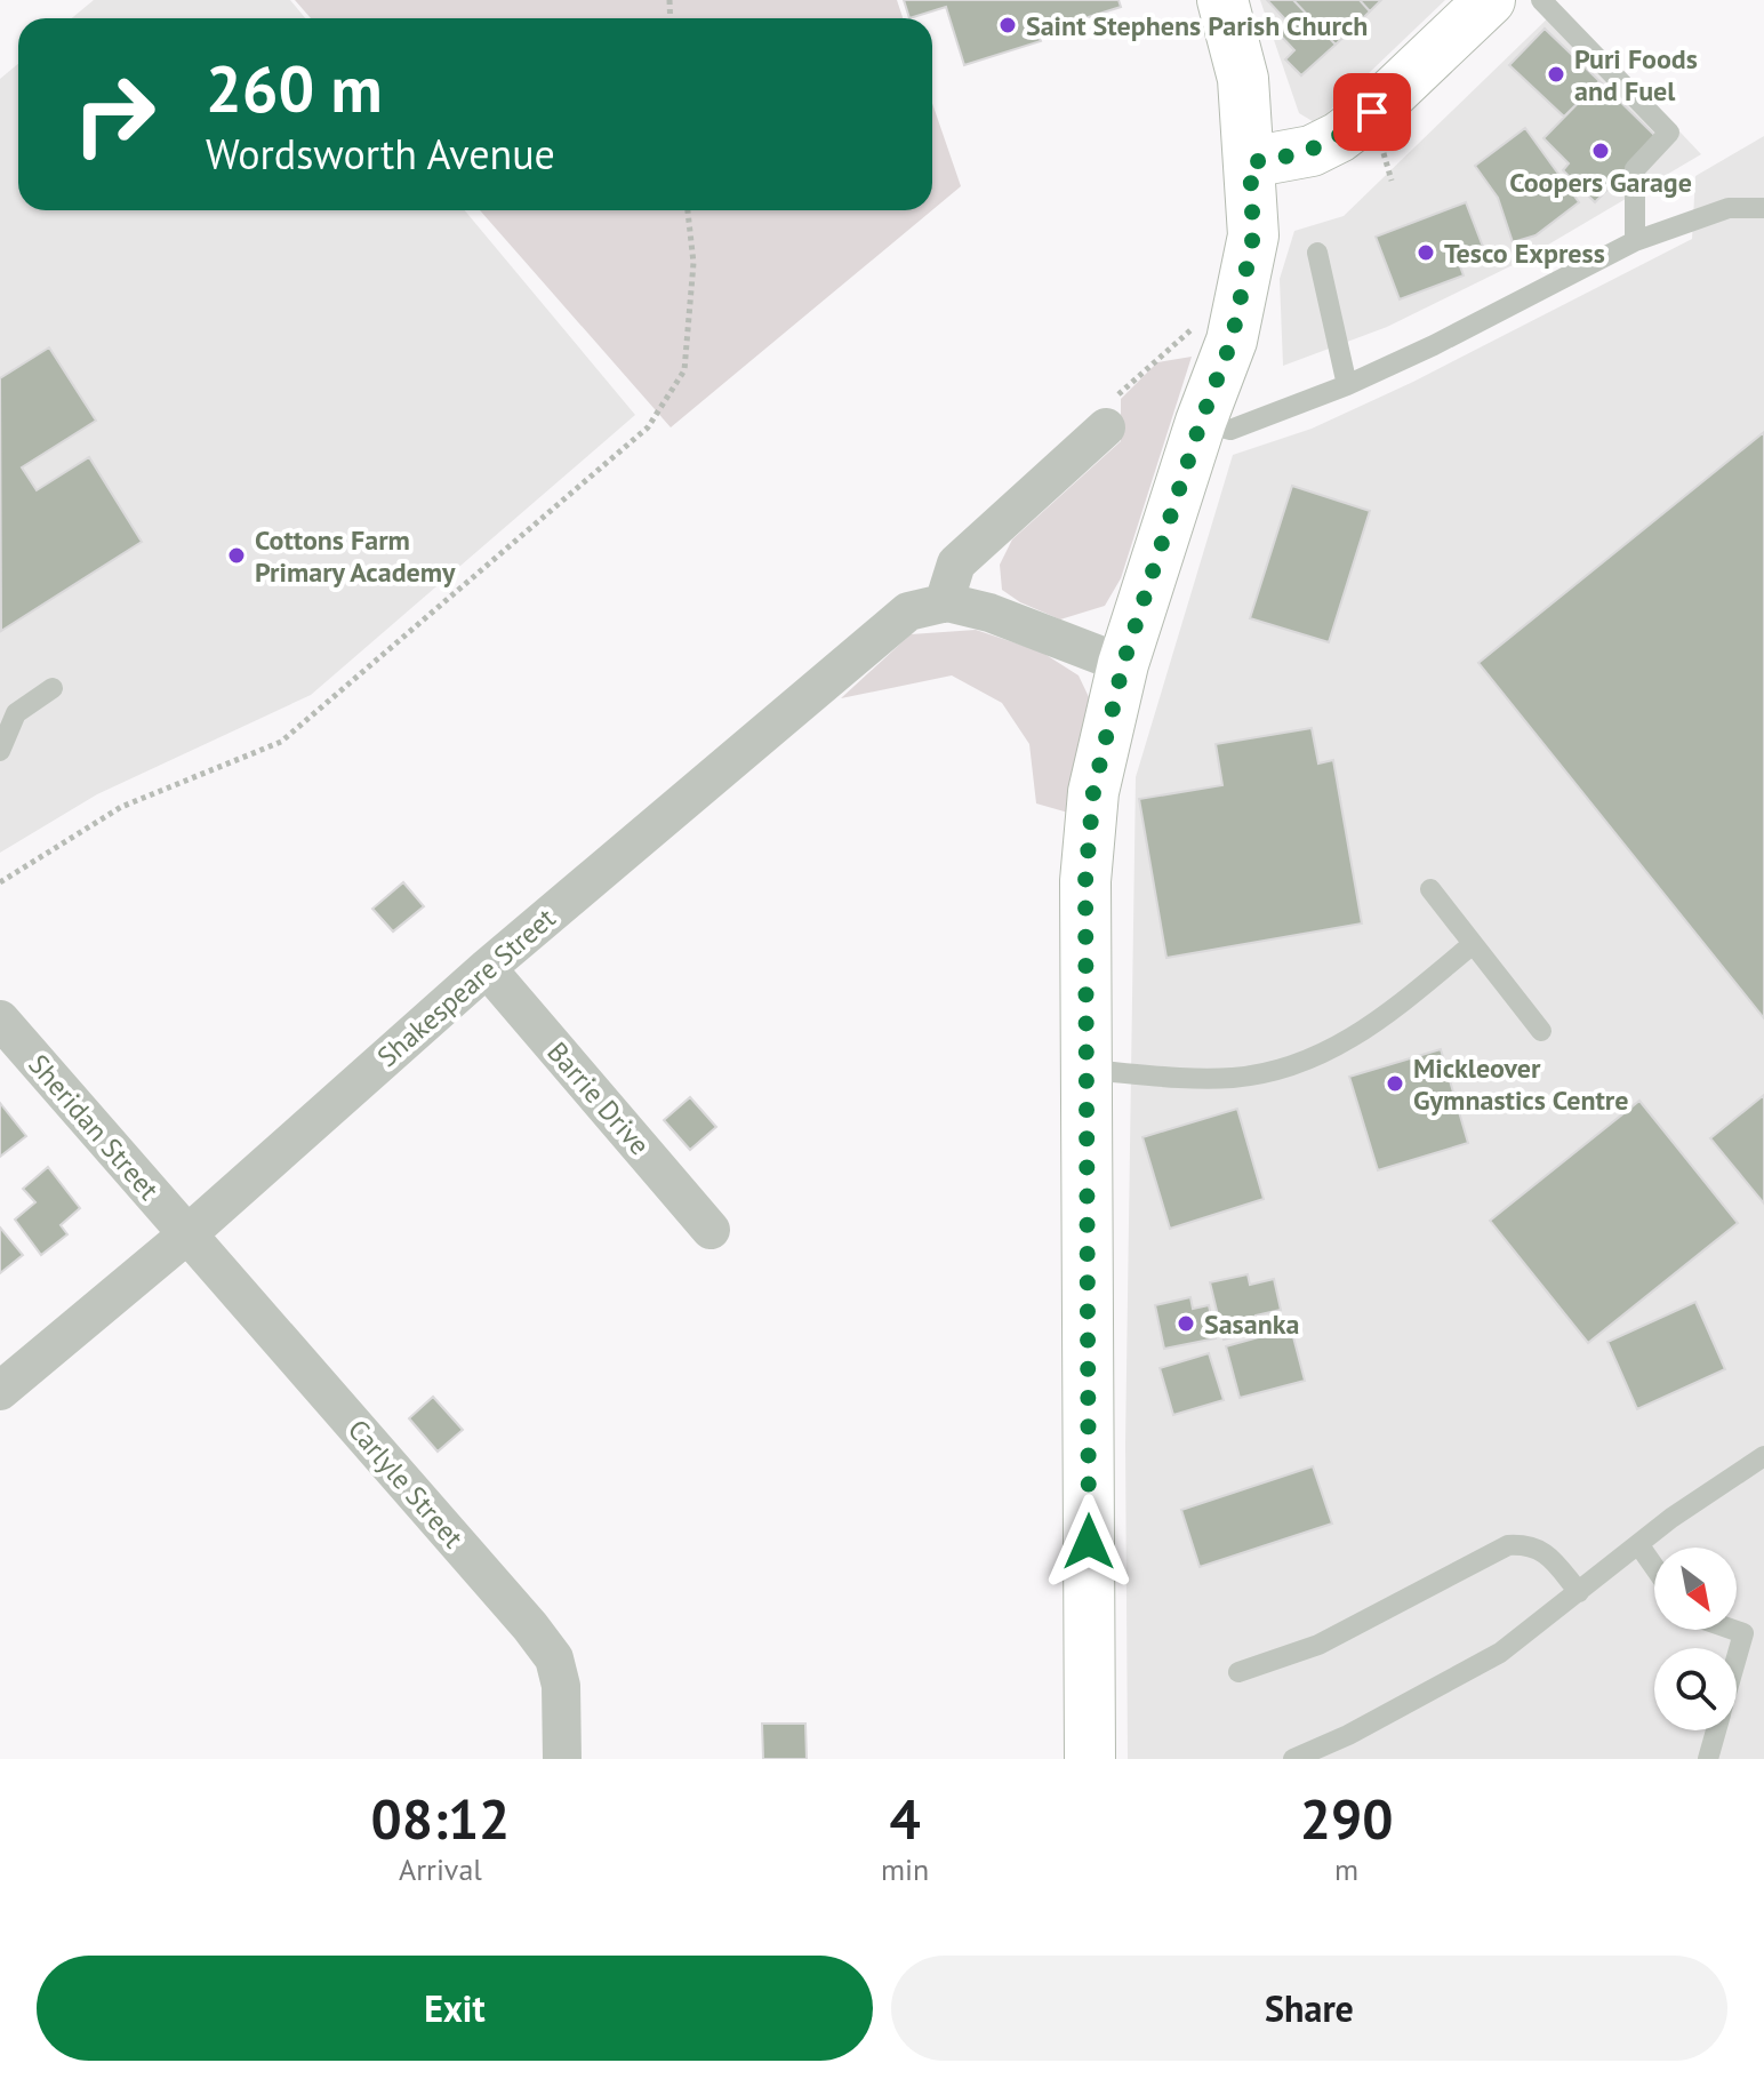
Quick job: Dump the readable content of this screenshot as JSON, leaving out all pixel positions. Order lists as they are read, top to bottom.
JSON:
{
  "streets": {
    "street": [
      "Shakespeare Street",
      "Barrie Drive",
      "Sheridan Street",
      "Carlyle Street"
    ]
  },
  "crossings": [
    ["Shakespeare Street", "Barrie Drive"],
    ["Shakespeare Street", "Sheridan Street"],
    ["Shakespeare Street", "Carlyle Street"],
    ["Sheridan Street", "Carlyle Street"]
  ],
  "places": [
    "Saint Stephens Parish Church",
    "Puri Foods and Fuel",
    "Coopers Garage",
    "Tesco Express",
    "Cottons Farm Primary Academy",
    "Mickleover Gymnastics Centre",
    "Sasanka"
  ],
  "north": "bottom right",
  "page": {
    "turn": ["260 m", "Wordsworth Avenue"],
    "eta": [
      "08:12",
      "Arrival",
      "4",
      "min",
      "290",
      "m"
    ],
    "buttons": ["Exit", "Share"]
  }
}
